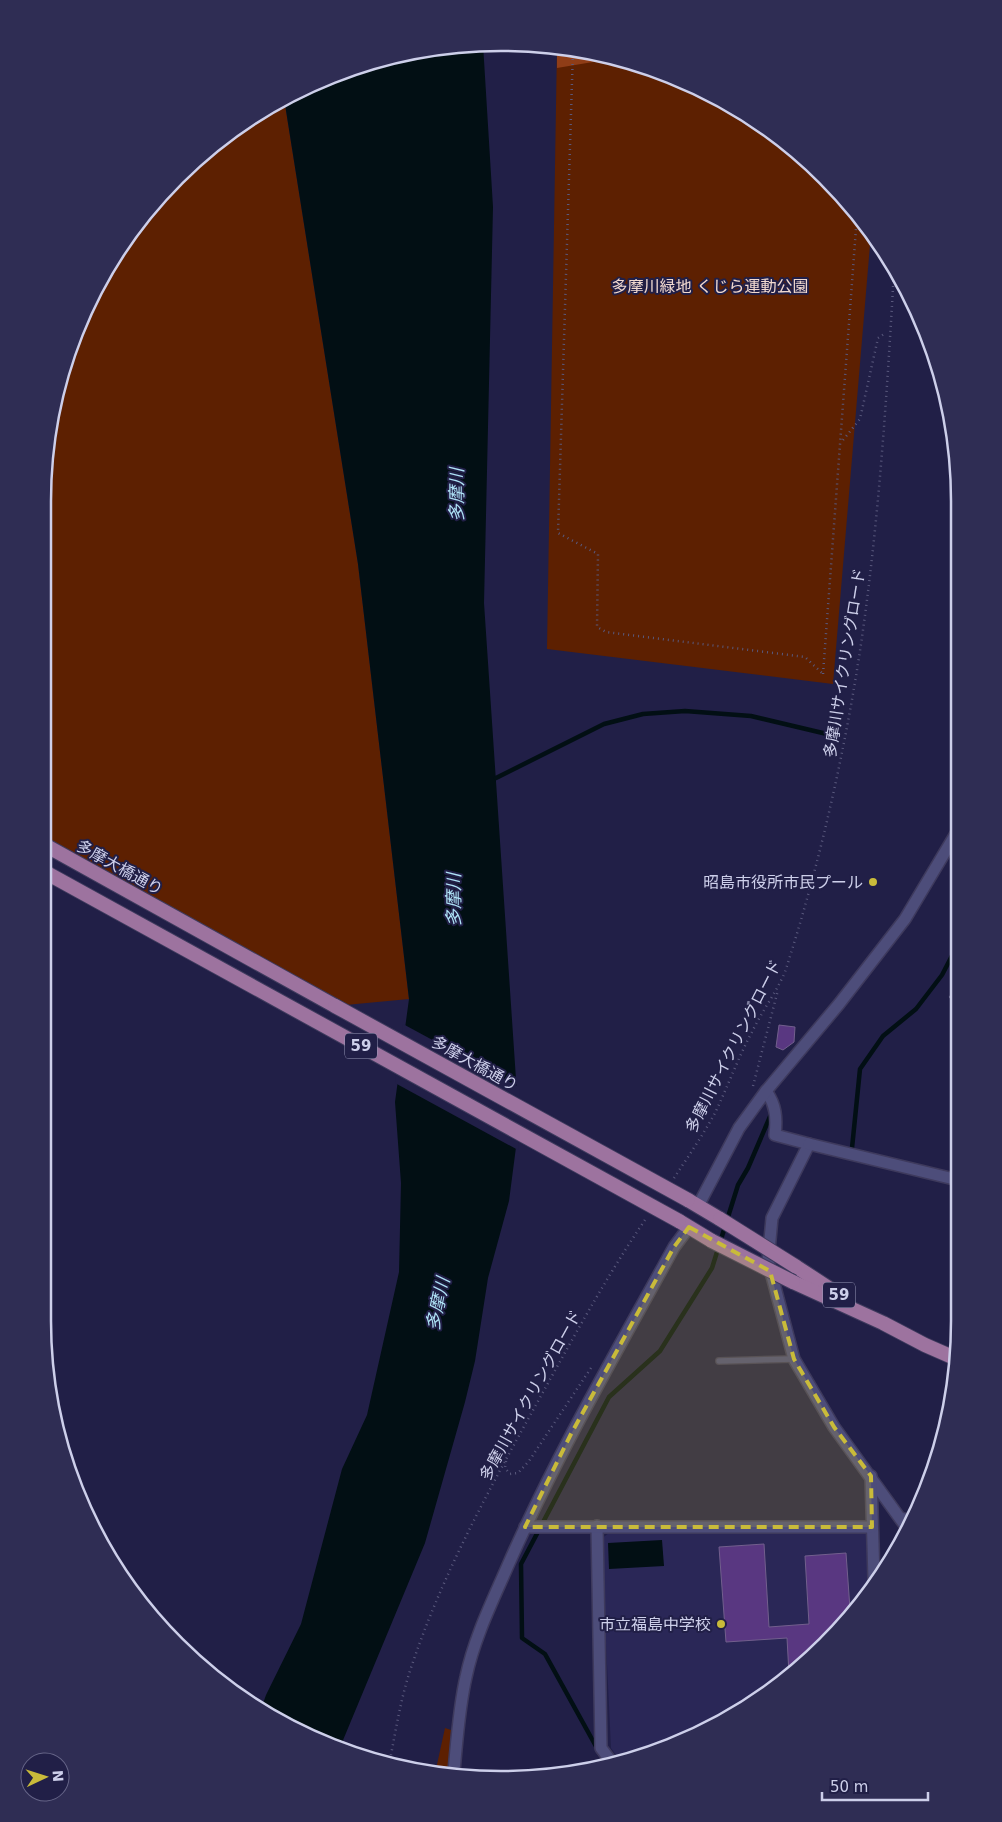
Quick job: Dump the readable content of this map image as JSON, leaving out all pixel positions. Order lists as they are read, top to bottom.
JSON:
{
  "streets": {
    "main road": ["多摩大橋通り", "59"],
    "path": ["多摩川サイクリングロード"]
  },
  "water": ["多摩川"],
  "parks": ["多摩川緑地 くじら運動公園"],
  "places": ["昭島市役所市民プール", "市立福島中学校"],
  "scale_bar": "50 m",
  "north": "right"
}
